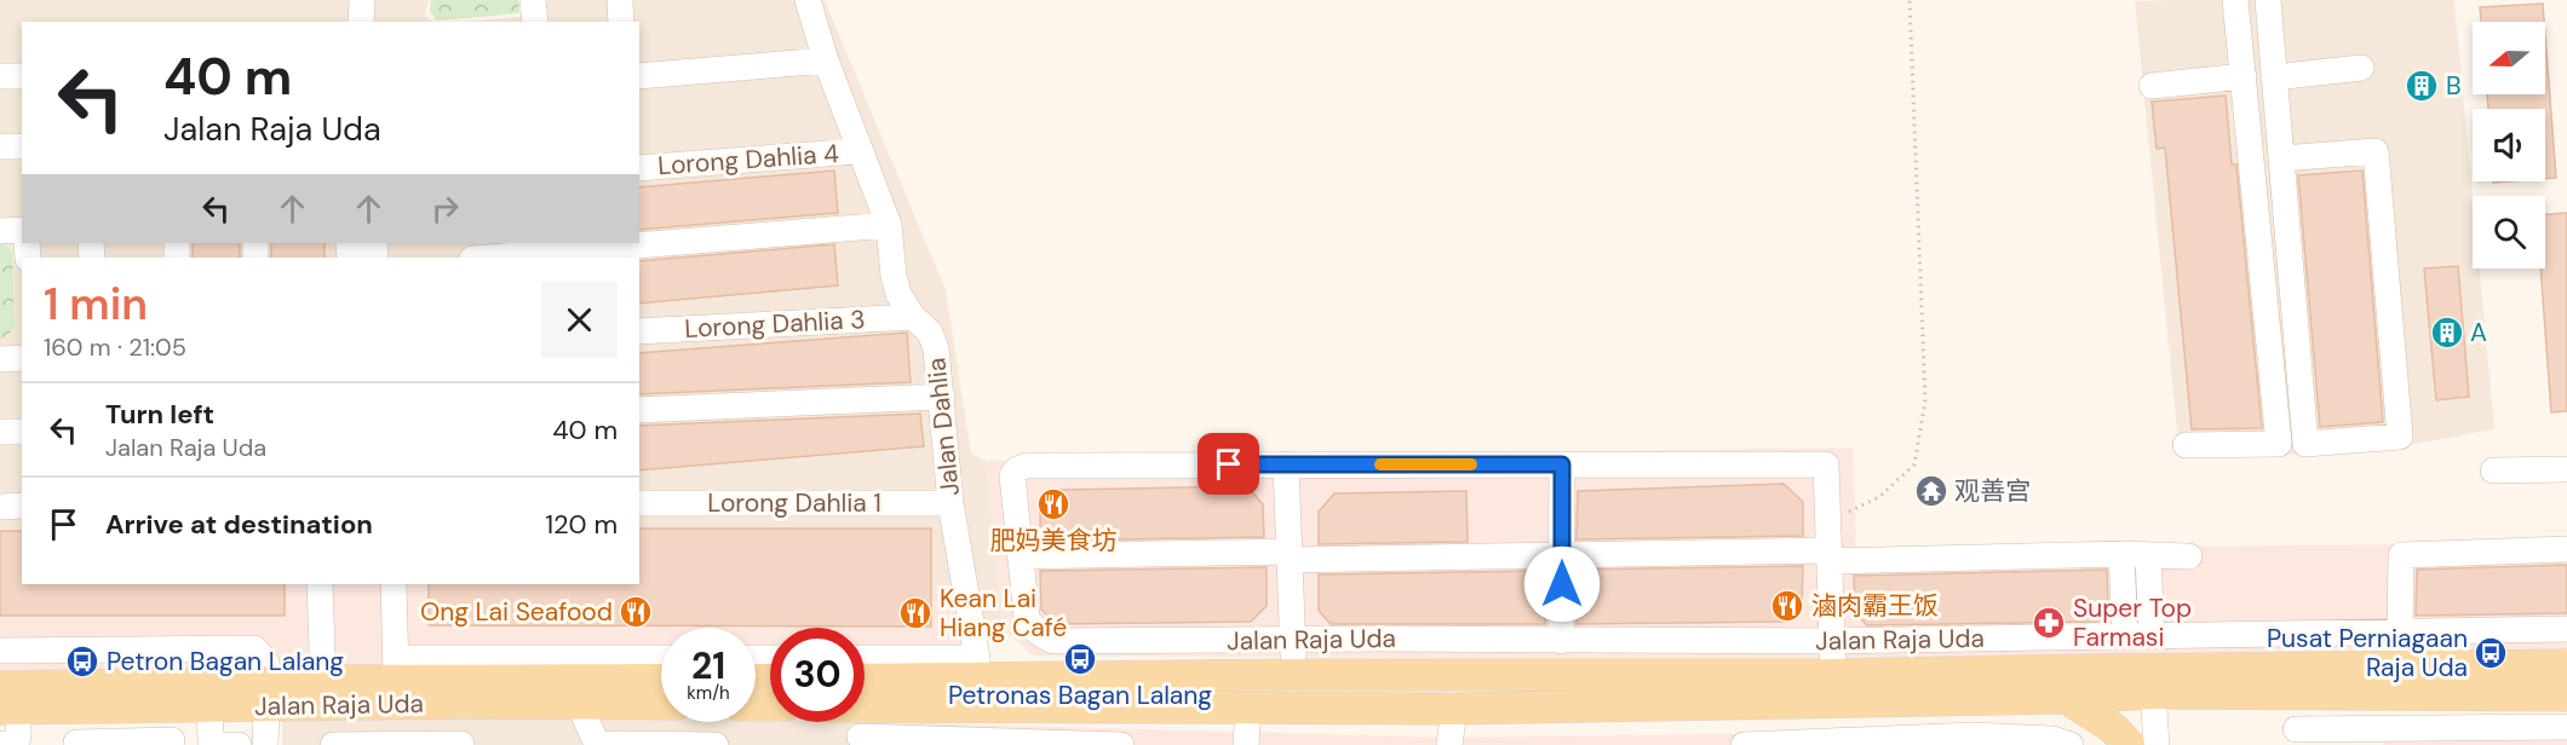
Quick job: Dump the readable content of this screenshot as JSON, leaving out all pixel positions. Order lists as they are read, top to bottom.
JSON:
{
  "streets": {
    "main road": ["Jalan Raja Uda"],
    "street": [
      "Lorong Dahlia 4",
      "Lorong Dahlia 3",
      "Jalan Dahlia",
      "Lorong Dahlia 1"
    ]
  },
  "crossings": [
    ["Lorong Dahlia 4", "Jalan Dahlia"],
    ["Lorong Dahlia 3", "Jalan Dahlia"],
    ["Jalan Dahlia", "Lorong Dahlia 1"],
    ["Jalan Dahlia", "Jalan Raja Uda"]
  ],
  "places": {
    "building": ["B", "A"],
    "temple": ["观善宫"],
    "restaurant": [
      "肥妈美食坊",
      "滷肉霸王饭",
      "Ong Lai Seafood",
      "Kean Lai Hiang Café"
    ],
    "pharmacy": ["Super Top Farmasi"],
    "bus stop": ["Pusat Perniagaan Raja Uda", "Petronas Bagan Lalang", "Petron Bagan Lalang"]
  },
  "north": "left",
  "page": {
    "turn": ["40 m", "Jalan Raja Uda"],
    "heading": ["1 min", "160 m · 21:05"],
    "list": [
      {
        "name": "Turn left",
        "note": "Jalan Raja Uda",
        "value": "40 m"
      },
      {
        "name": "Arrive at destination",
        "value": "120 m"
      }
    ],
    "speed": "21 km/h",
    "limit": "30"
  }
}
